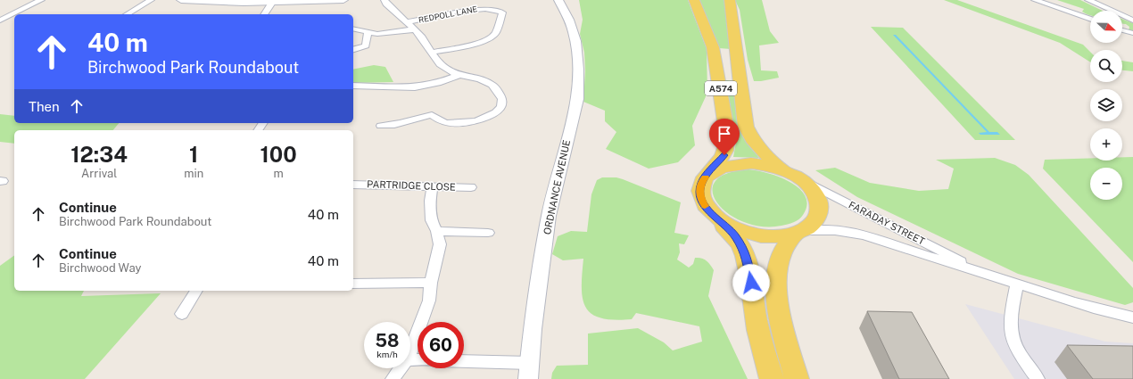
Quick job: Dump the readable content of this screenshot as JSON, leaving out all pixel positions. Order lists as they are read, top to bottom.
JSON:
{
  "streets": {
    "main road": ["A574"],
    "street": [
      "REDPOLL LANE",
      "PARTRIDGE CLOSE",
      "ORDNANCE AVENUE",
      "FARADAY STREET"
    ]
  },
  "crossings": [
    ["A574", "FARADAY STREET"]
  ],
  "north": "right",
  "page": {
    "map_buttons": ["+", "−"],
    "turn": ["40 m", "Birchwood Park Roundabout"],
    "then": "Then",
    "eta": [
      "12:34",
      "Arrival",
      "1",
      "min",
      "100",
      "m"
    ],
    "list": [
      {
        "name": "Continue",
        "note": "Birchwood Park Roundabout",
        "value": "40 m"
      },
      {
        "name": "Continue",
        "note": "Birchwood Way",
        "value": "40 m"
      }
    ],
    "speed": "58 km/h",
    "limit": "60"
  }
}
